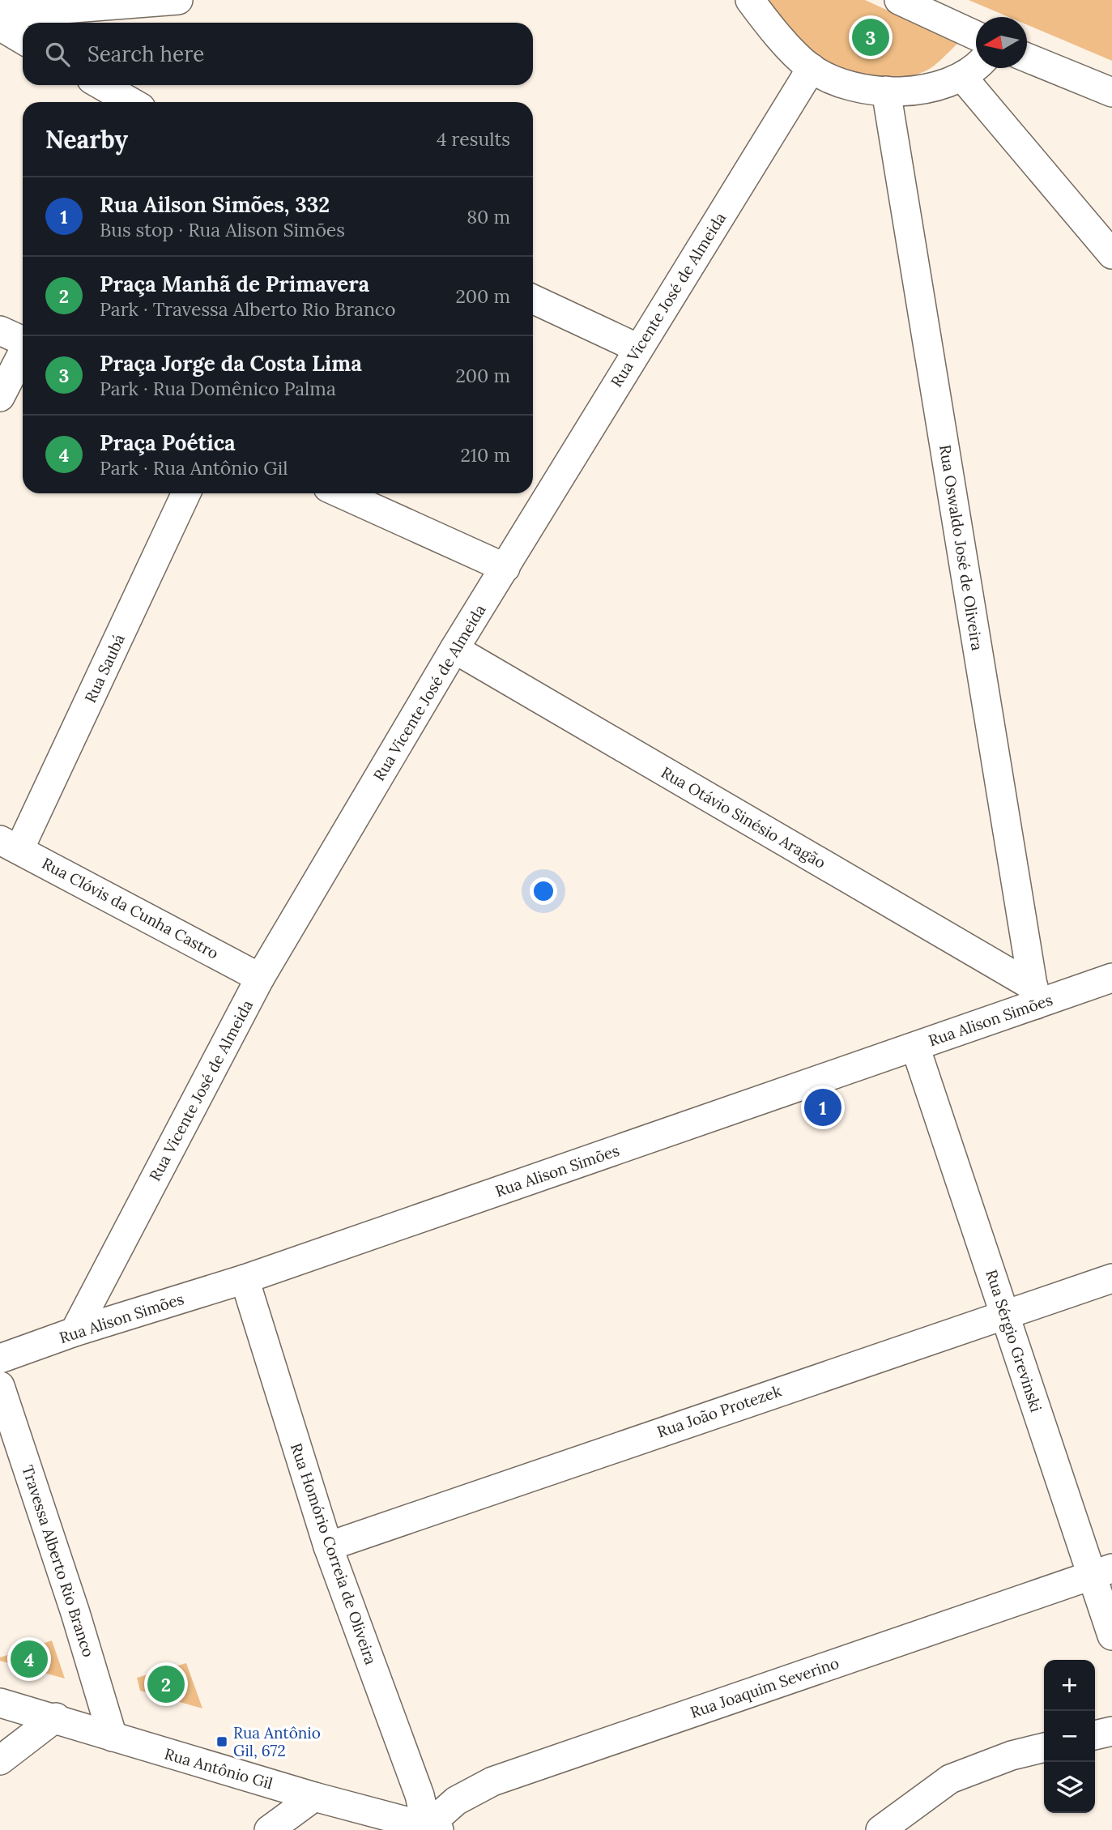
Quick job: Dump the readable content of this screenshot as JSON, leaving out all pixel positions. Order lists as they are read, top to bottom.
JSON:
{
  "streets": {
    "street": [
      "Rua Vicente José de Almeida",
      "Rua Oswaldo José de Oliveira",
      "Rua Saubá",
      "Rua Otávio Sinésio Aragão",
      "Rua Clóvis da Cunha Castro",
      "Rua Alison Simões",
      "Rua Sérgio Grevinski",
      "Rua João Protezek",
      "Rua Homório Correia de Oliveira",
      "Travessa Alberto Rio Branco",
      "Rua Joaquim Severino",
      "Rua Antônio Gil"
    ]
  },
  "crossings": [
    ["Rua Vicente José de Almeida", "Rua Otávio Sinésio Aragão"],
    ["Rua Vicente José de Almeida", "Rua Clóvis da Cunha Castro"],
    ["Rua Vicente José de Almeida", "Rua Alison Simões"],
    ["Rua Oswaldo José de Oliveira", "Rua Otávio Sinésio Aragão"],
    ["Rua Oswaldo José de Oliveira", "Rua Alison Simões"],
    ["Rua Saubá", "Rua Clóvis da Cunha Castro"],
    ["Rua Otávio Sinésio Aragão", "Rua Alison Simões"],
    ["Rua Alison Simões", "Rua Sérgio Grevinski"],
    ["Rua Alison Simões", "Rua Homório Correia de Oliveira"],
    ["Rua Sérgio Grevinski", "Rua João Protezek"],
    ["Rua Sérgio Grevinski", "Rua Joaquim Severino"],
    ["Rua João Protezek", "Rua Homório Correia de Oliveira"],
    ["Rua Homório Correia de Oliveira", "Rua Joaquim Severino"],
    ["Rua Homório Correia de Oliveira", "Rua Antônio Gil"],
    ["Travessa Alberto Rio Branco", "Rua Antônio Gil"],
    ["Rua Joaquim Severino", "Rua Antônio Gil"]
  ],
  "places": {
    "transit": ["Rua Antônio Gil, 672"]
  },
  "north": "left",
  "page": {
    "pins": [
      "3",
      "1",
      "4",
      "2"
    ],
    "search": "Search here",
    "heading": ["Nearby", "4 results"],
    "list": [
      {
        "mark": "1",
        "name": "Rua Ailson Simões, 332",
        "note": "Bus stop · Rua Alison Simões",
        "value": "80 m"
      },
      {
        "mark": "2",
        "name": "Praça Manhã de Primavera",
        "note": "Park · Travessa Alberto Rio Branco",
        "value": "200 m"
      },
      {
        "mark": "3",
        "name": "Praça Jorge da Costa Lima",
        "note": "Park · Rua Domênico Palma",
        "value": "200 m"
      },
      {
        "mark": "4",
        "name": "Praça Poética",
        "note": "Park · Rua Antônio Gil",
        "value": "210 m"
      }
    ],
    "map_buttons": ["+", "−"]
  }
}
